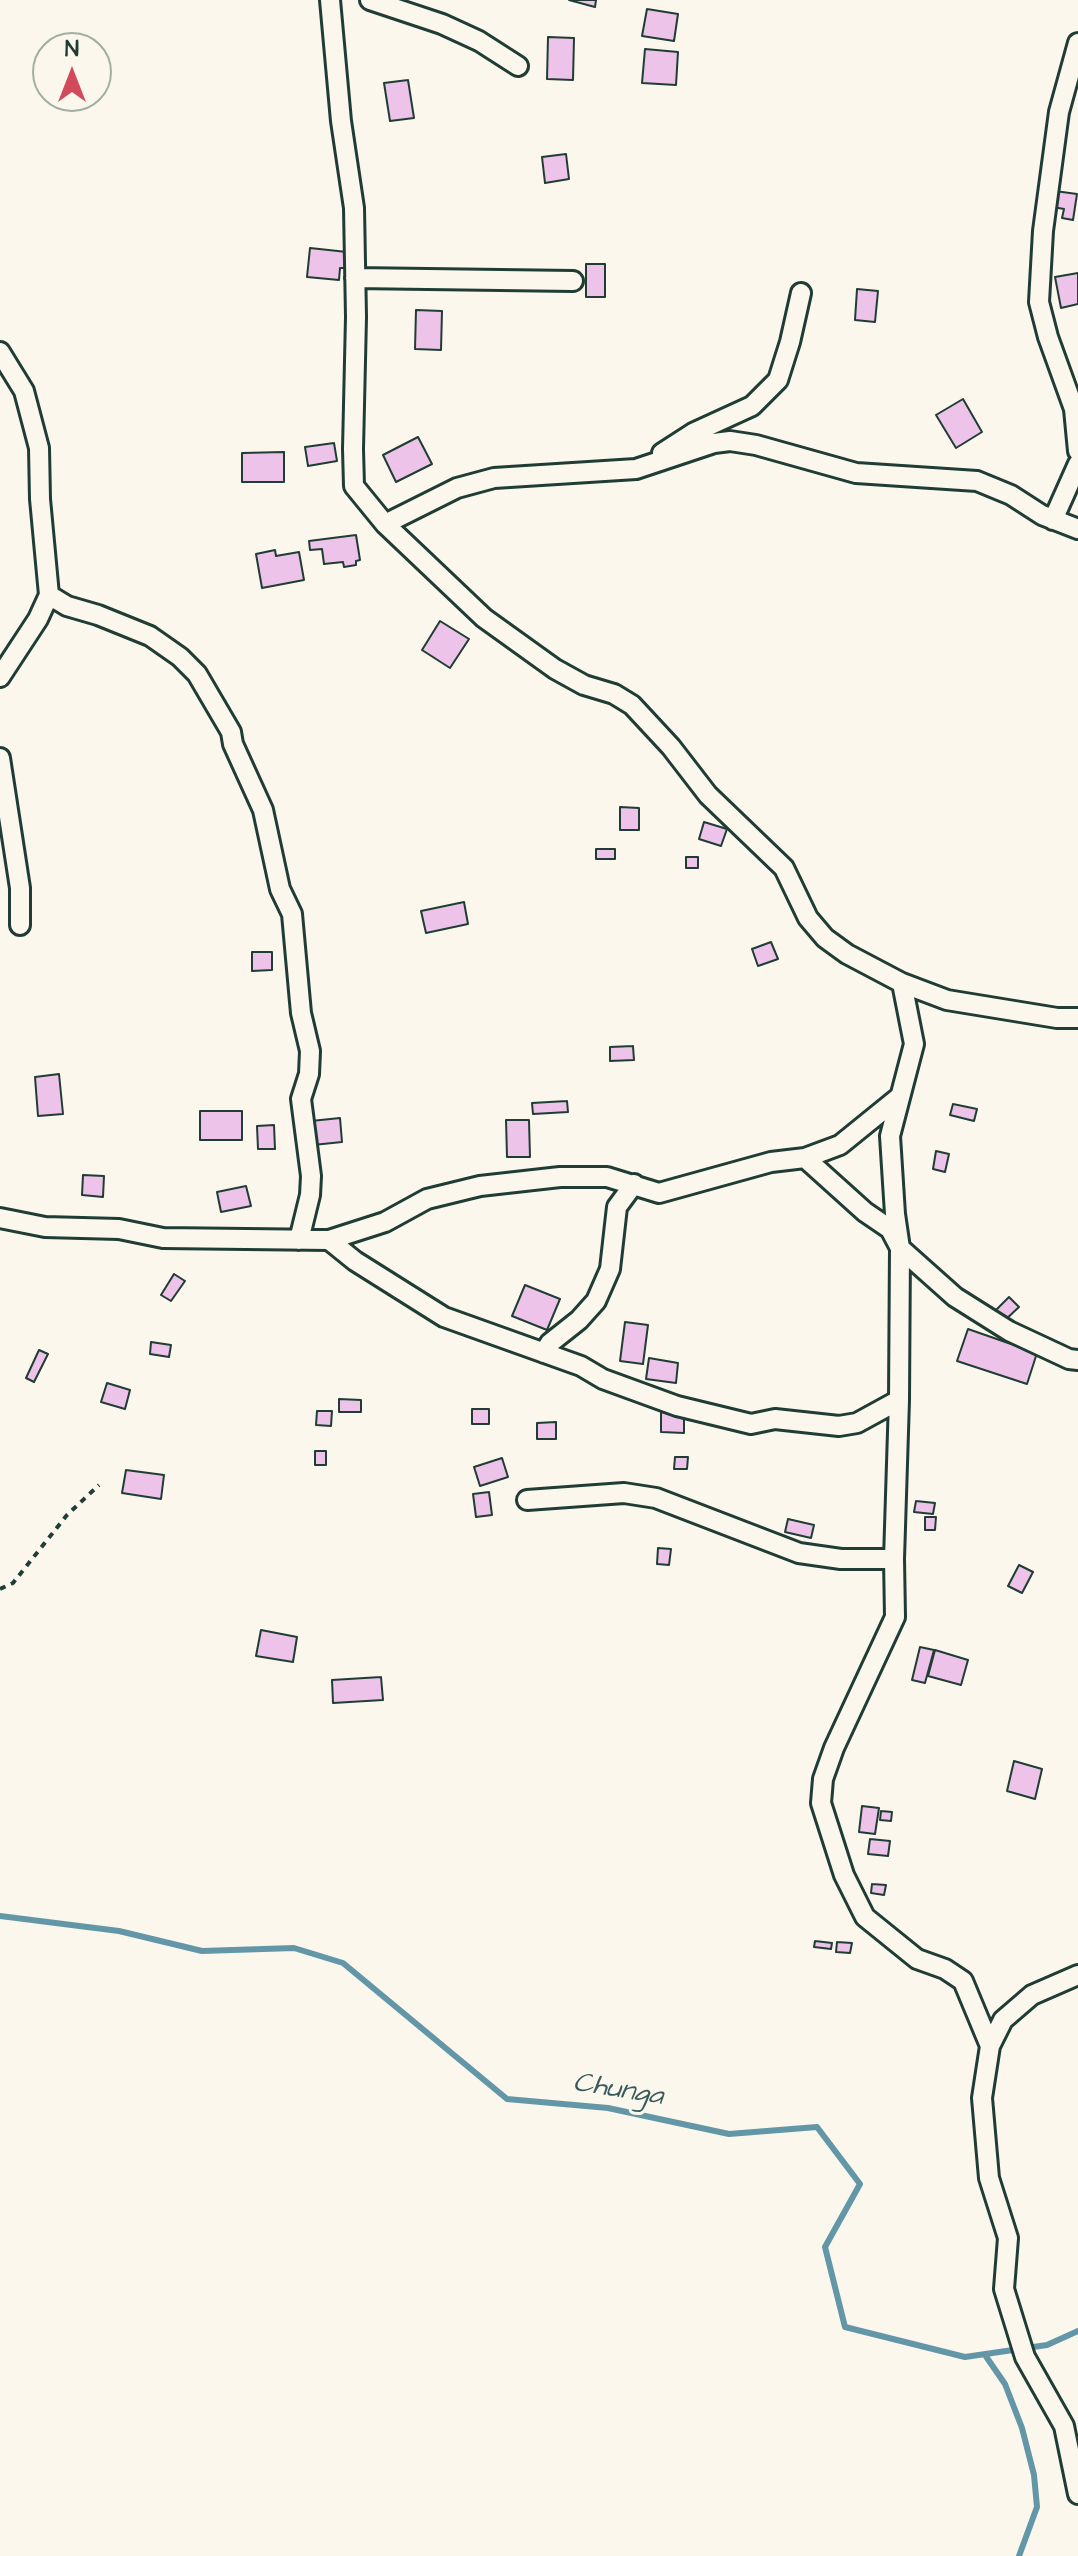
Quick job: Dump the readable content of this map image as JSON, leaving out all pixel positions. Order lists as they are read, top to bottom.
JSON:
{
  "water": ["Chunga"],
  "north": "top"
}
